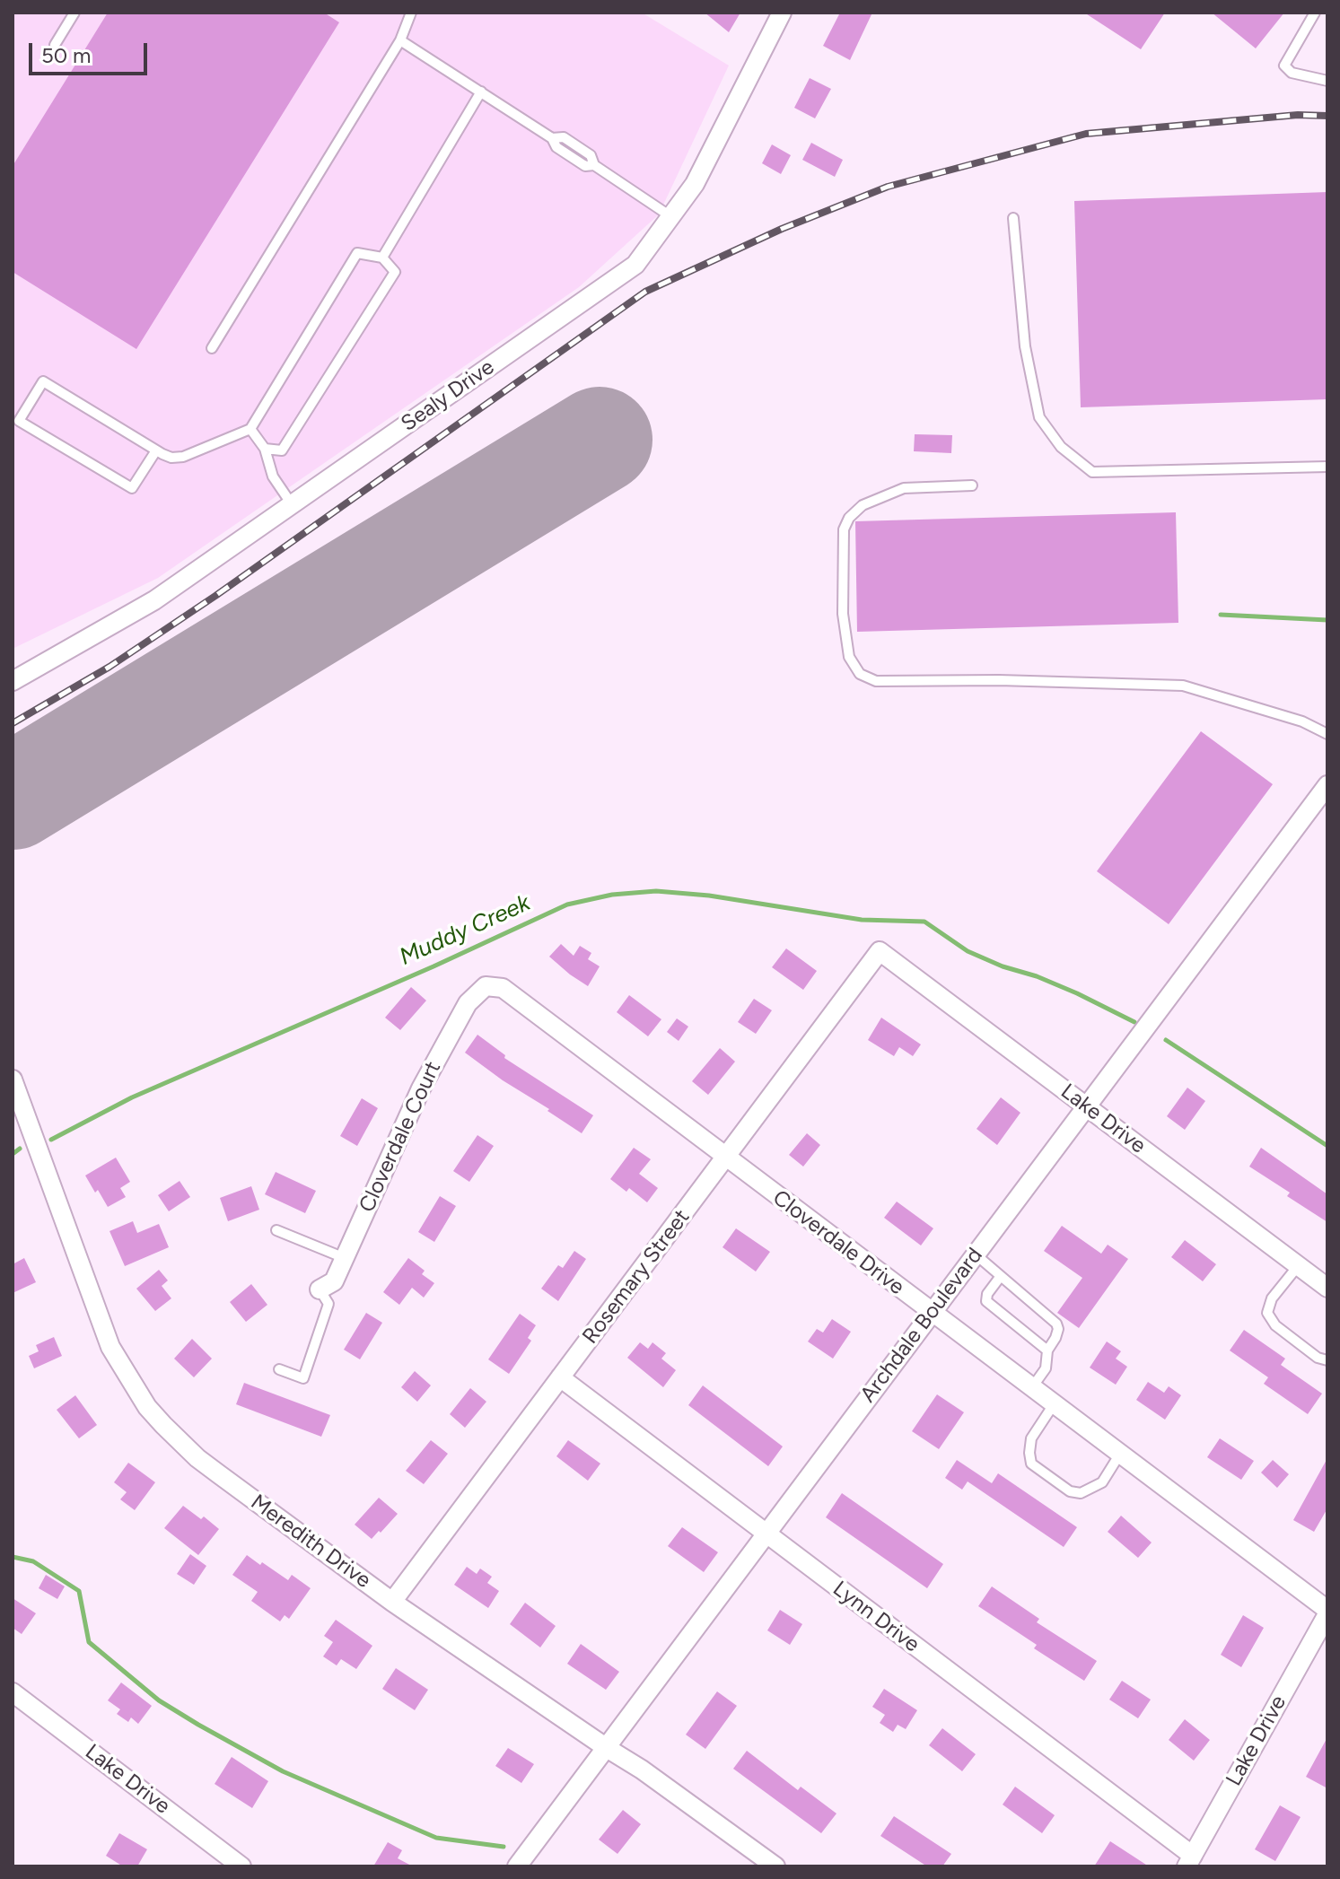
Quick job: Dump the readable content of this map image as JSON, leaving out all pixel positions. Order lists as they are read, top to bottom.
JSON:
{
  "streets": {
    "street": [
      "Sealy Drive",
      "Lake Drive",
      "Cloverdale Court",
      "Cloverdale Drive",
      "Rosemary Street",
      "Archdale Boulevard",
      "Meredith Drive",
      "Lynn Drive"
    ]
  },
  "crossings": [
    ["Lake Drive", "Cloverdale Drive"],
    ["Lake Drive", "Rosemary Street"],
    ["Lake Drive", "Archdale Boulevard"],
    ["Lake Drive", "Lynn Drive"],
    ["Cloverdale Court", "Cloverdale Drive"],
    ["Cloverdale Drive", "Rosemary Street"],
    ["Cloverdale Drive", "Archdale Boulevard"],
    ["Rosemary Street", "Meredith Drive"],
    ["Rosemary Street", "Lynn Drive"],
    ["Archdale Boulevard", "Meredith Drive"],
    ["Archdale Boulevard", "Lynn Drive"]
  ],
  "water": ["Muddy Creek"],
  "scale_bar": "50 m"
}
